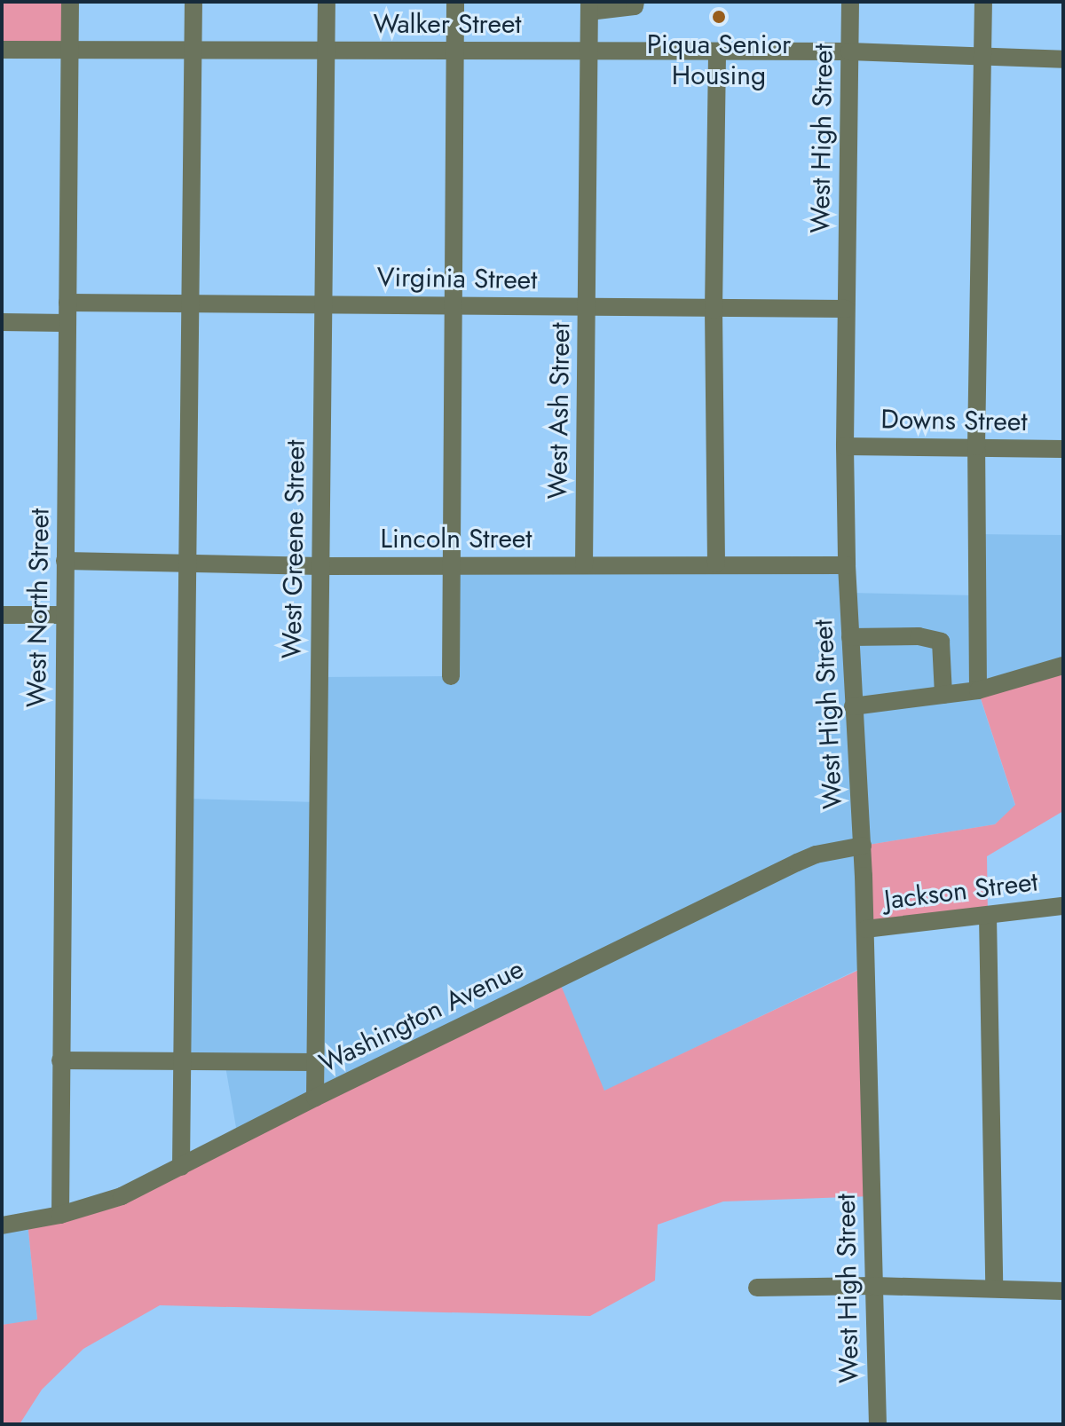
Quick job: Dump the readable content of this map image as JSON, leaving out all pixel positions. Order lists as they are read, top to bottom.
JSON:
{
  "streets": {
    "street": [
      "Walker Street",
      "West High Street",
      "Virginia Street",
      "West Ash Street",
      "Downs Street",
      "Lincoln Street",
      "West Greene Street",
      "West North Street",
      "Jackson Street",
      "Washington Avenue"
    ]
  },
  "crossings": [
    ["Walker Street", "West High Street"],
    ["Walker Street", "West Ash Street"],
    ["Walker Street", "West Greene Street"],
    ["Walker Street", "West North Street"],
    ["West High Street", "Virginia Street"],
    ["West High Street", "Downs Street"],
    ["West High Street", "Lincoln Street"],
    ["West High Street", "Jackson Street"],
    ["West High Street", "Washington Avenue"],
    ["Virginia Street", "West Ash Street"],
    ["Virginia Street", "West Greene Street"],
    ["Virginia Street", "West North Street"],
    ["West Ash Street", "Lincoln Street"],
    ["Lincoln Street", "West Greene Street"],
    ["Lincoln Street", "West North Street"],
    ["West Greene Street", "Washington Avenue"],
    ["West North Street", "Washington Avenue"]
  ],
  "places": ["Piqua Senior Housing"]
}
